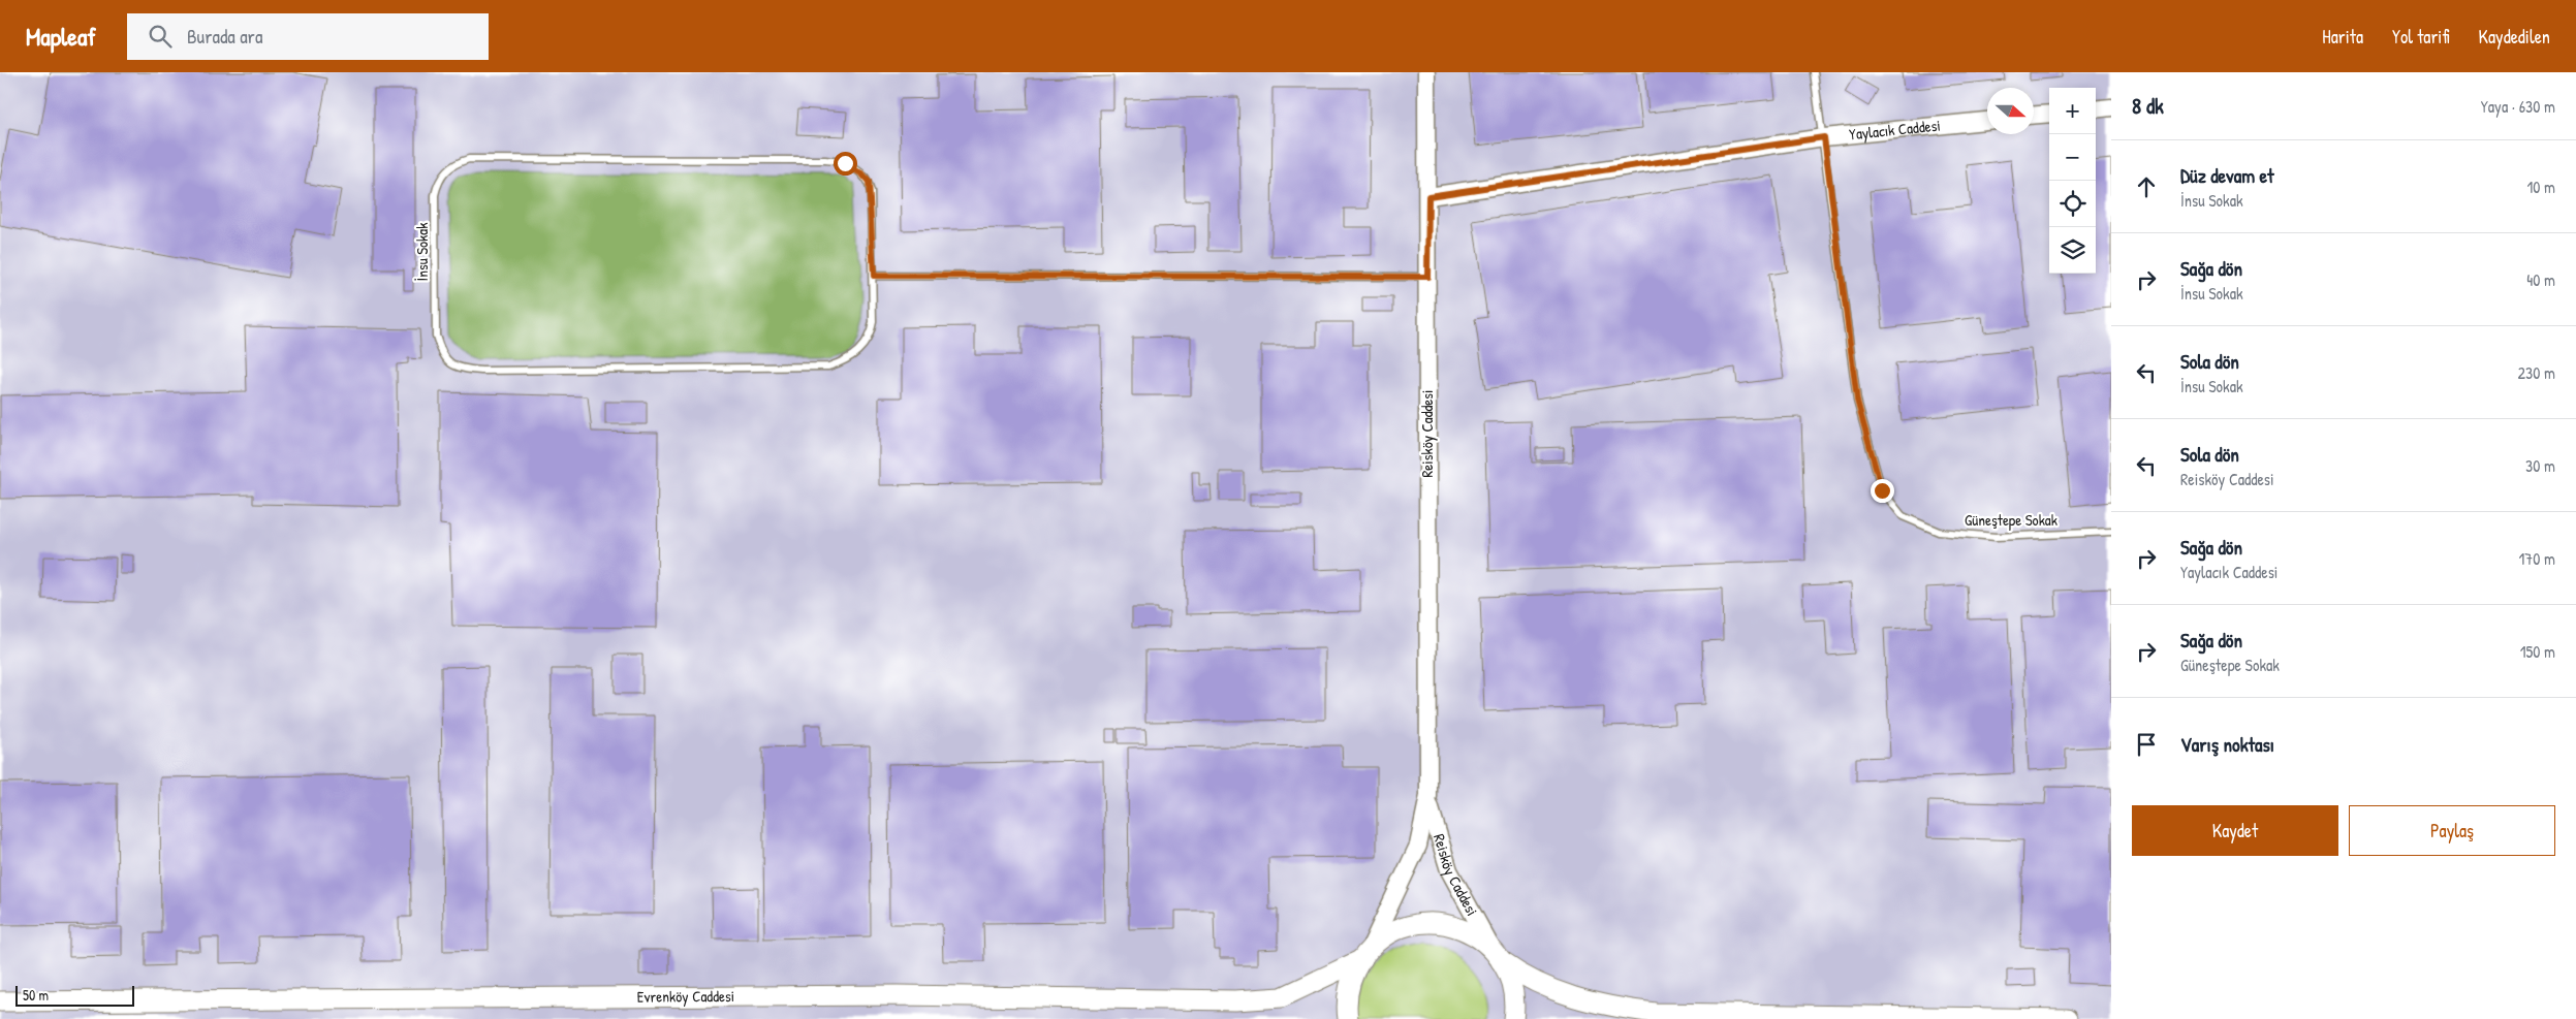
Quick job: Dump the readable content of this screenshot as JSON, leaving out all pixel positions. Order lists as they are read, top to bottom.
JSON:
{
  "streets": {
    "main road": ["Evrenköy Caddesi"],
    "street": ["Yaylacık Caddesi", "Reisköy Caddesi"],
    "lane": ["İnsu Sokak", "Güneştepe Sokak"]
  },
  "crossings": [
    ["Yaylacık Caddesi", "Reisköy Caddesi"],
    ["Yaylacık Caddesi", "Güneştepe Sokak"],
    ["Reisköy Caddesi", "Evrenköy Caddesi"]
  ],
  "scale_bar": "50 m",
  "north": "right",
  "page": {
    "header": "Mapleaf",
    "search": "Burada ara",
    "nav": ["Harita", "Yol tarifi", "Kaydedilen"],
    "heading": ["8 dk", "Yaya · 630 m"],
    "map_buttons": ["+", "−"],
    "list": [
      ["Düz devam et", "İnsu Sokak", "10 m"],
      ["Sağa dön", "İnsu Sokak", "40 m"],
      ["Sola dön", "İnsu Sokak", "230 m"],
      ["Sola dön", "Reisköy Caddesi", "30 m"],
      ["Sağa dön", "Yaylacık Caddesi", "170 m"],
      ["Sağa dön", "Güneştepe Sokak", "150 m"],
      "Varış noktası"
    ],
    "buttons": ["Kaydet", "Paylaş"],
    "scale": "50 m"
  }
}
